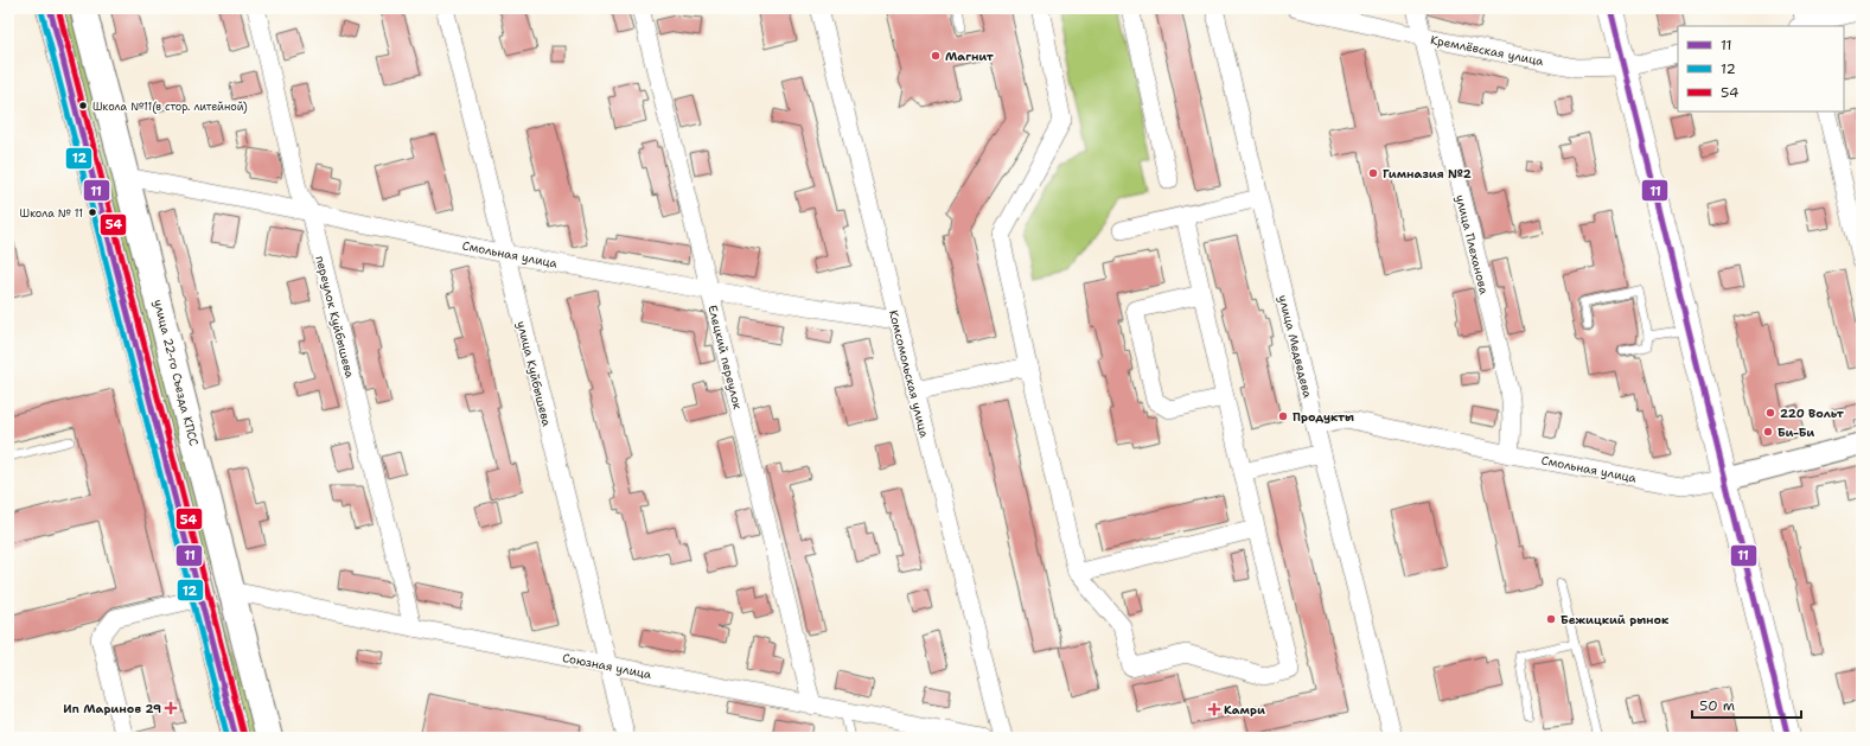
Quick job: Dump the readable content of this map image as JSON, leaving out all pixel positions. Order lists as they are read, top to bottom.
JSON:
{
  "streets": {
    "main road": ["улица 22-го Съезда КПСС"],
    "street": [
      "Кремлёвская улица",
      "улица Плеханова",
      "Смольная улица",
      "переулок Куйбышева",
      "улица Медведева",
      "Елецкий переулок",
      "улица Куйбышева",
      "Комсомольская улица",
      "Союзная улица"
    ]
  },
  "crossings": [
    ["Кремлёвская улица", "улица Плеханова"],
    ["улица Плеханова", "Смольная улица"],
    ["Смольная улица", "переулок Куйбышева"],
    ["Смольная улица", "улица Медведева"],
    ["Смольная улица", "Елецкий переулок"],
    ["Смольная улица", "улица 22-го Съезда КПСС"],
    ["Смольная улица", "улица Куйбышева"],
    ["Смольная улица", "Комсомольская улица"],
    ["переулок Куйбышева", "Союзная улица"],
    ["Елецкий переулок", "Союзная улица"],
    ["улица 22-го Съезда КПСС", "Союзная улица"],
    ["улица Куйбышева", "Союзная улица"]
  ],
  "places": {
    "other": [
      "Магнит",
      "Школа №11(в стор. литейной)",
      "Гимназия №2",
      "Школа № 11",
      "220 Вольт",
      "Продукты",
      "Би-Би",
      "Бежицкий рынок"
    ],
    "health": ["Ип Маринов 29", "Камри"]
  },
  "lines": ["transit line 11", "transit line 54", "transit line 12"],
  "legend": ["11", "12", "54"],
  "scale_bar": "50 m"
}
